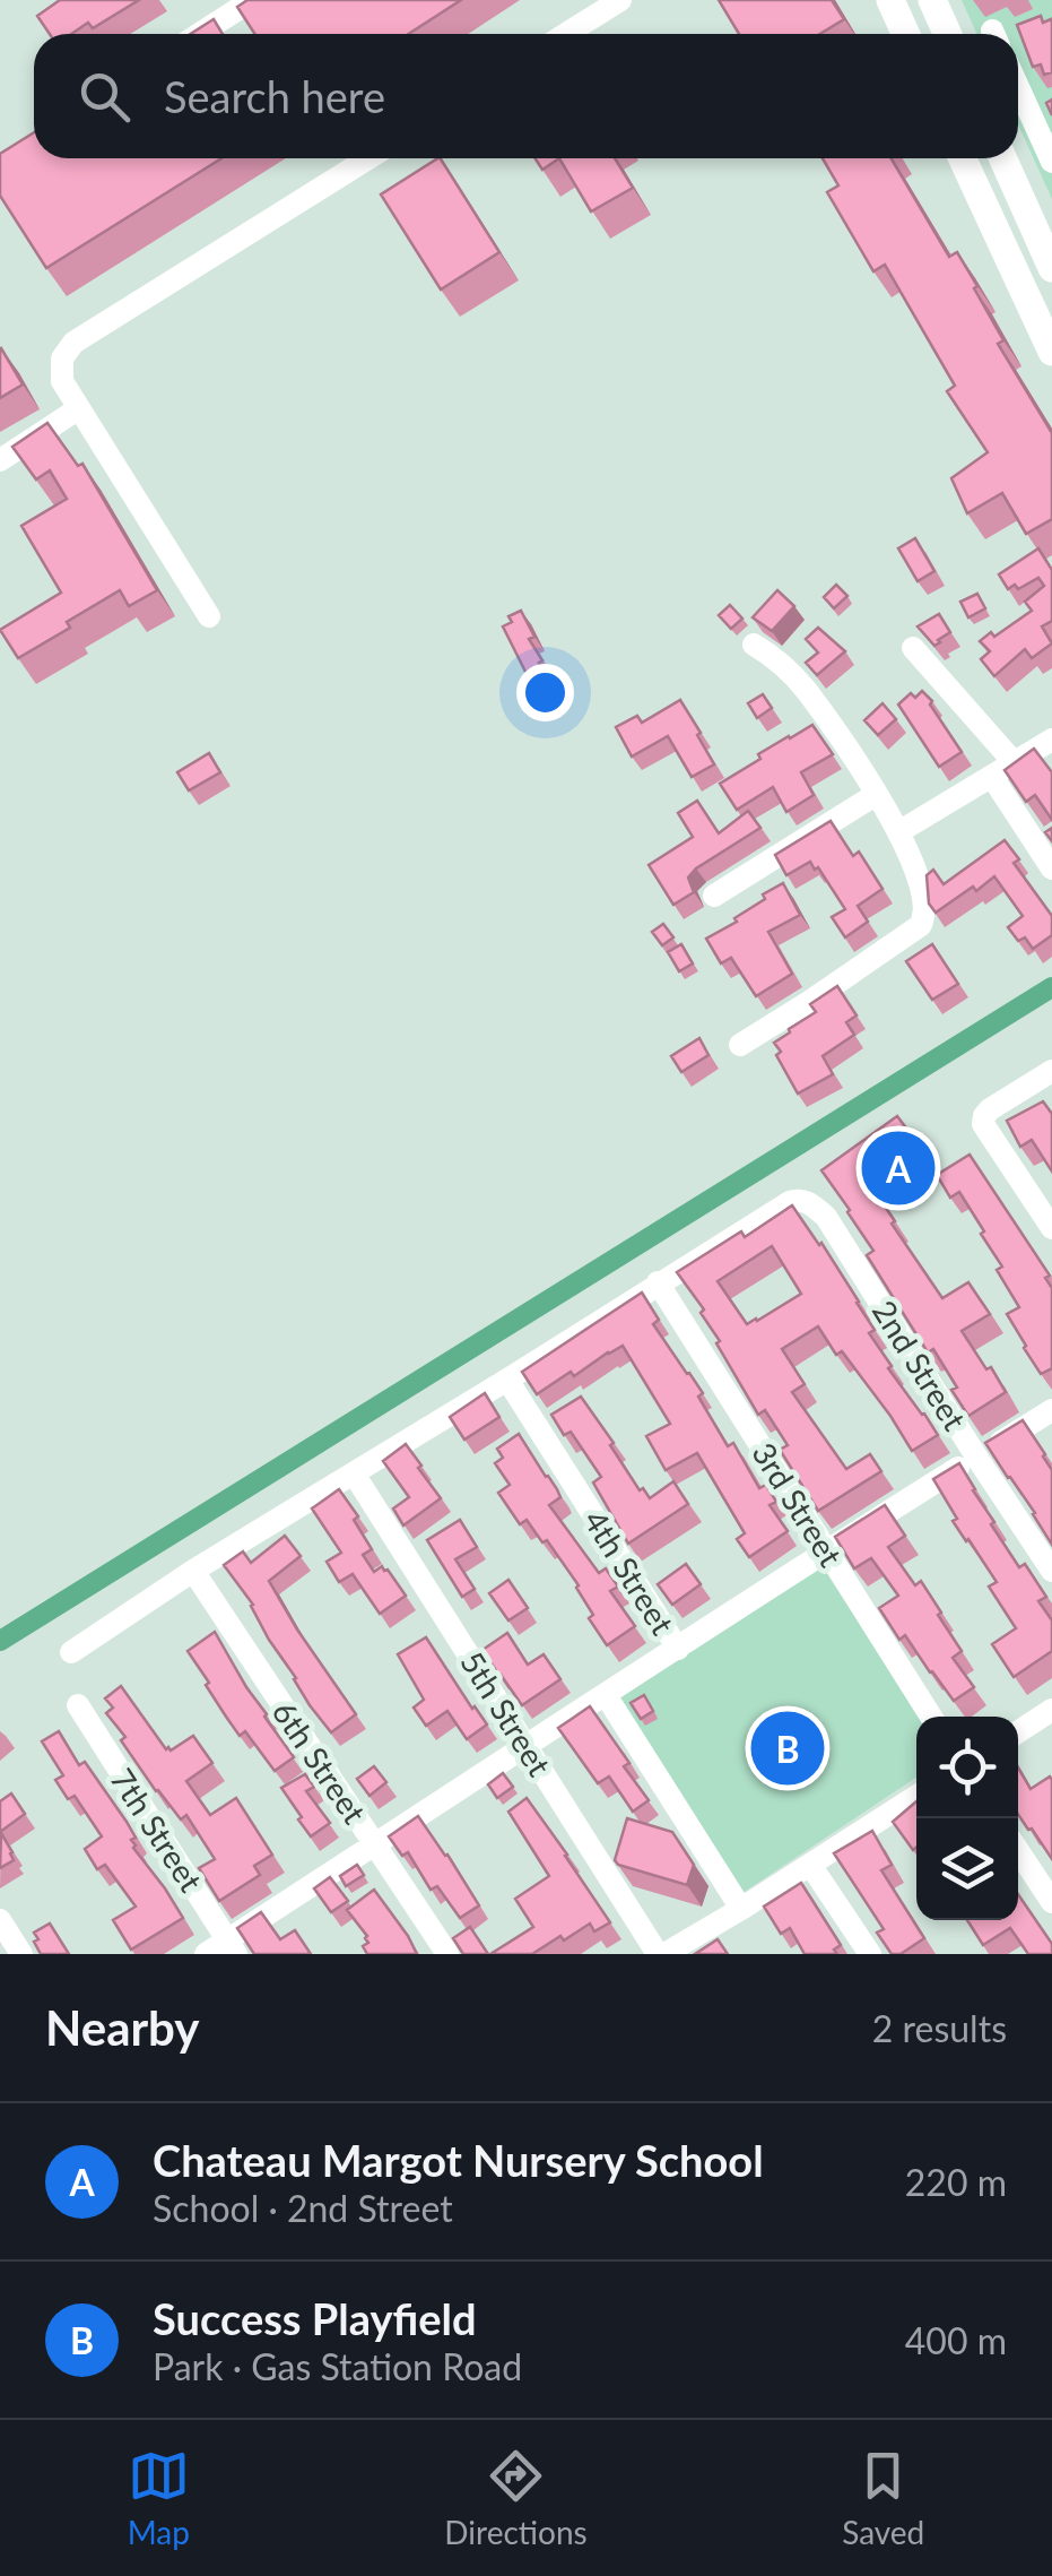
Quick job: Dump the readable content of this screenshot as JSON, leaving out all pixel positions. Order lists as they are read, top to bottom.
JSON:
{
  "streets": {
    "street": [
      "2nd Street",
      "3rd Street",
      "4th Street",
      "5th Street",
      "6th Street",
      "7th Street"
    ]
  },
  "crossings": [
    ["2nd Street", "3rd Street"],
    ["4th Street", "5th Street"],
    ["4th Street", "6th Street"],
    ["4th Street", "7th Street"]
  ],
  "page": {
    "search": "Search here",
    "pins": ["A", "B"],
    "heading": ["Nearby", "2 results"],
    "list": [
      {
        "mark": "A",
        "name": "Chateau Margot Nursery School",
        "note": "School · 2nd Street",
        "value": "220 m"
      },
      {
        "mark": "B",
        "name": "Success Playfield",
        "note": "Park · Gas Station Road",
        "value": "400 m"
      }
    ],
    "nav": ["Map", "Directions", "Saved"]
  }
}
